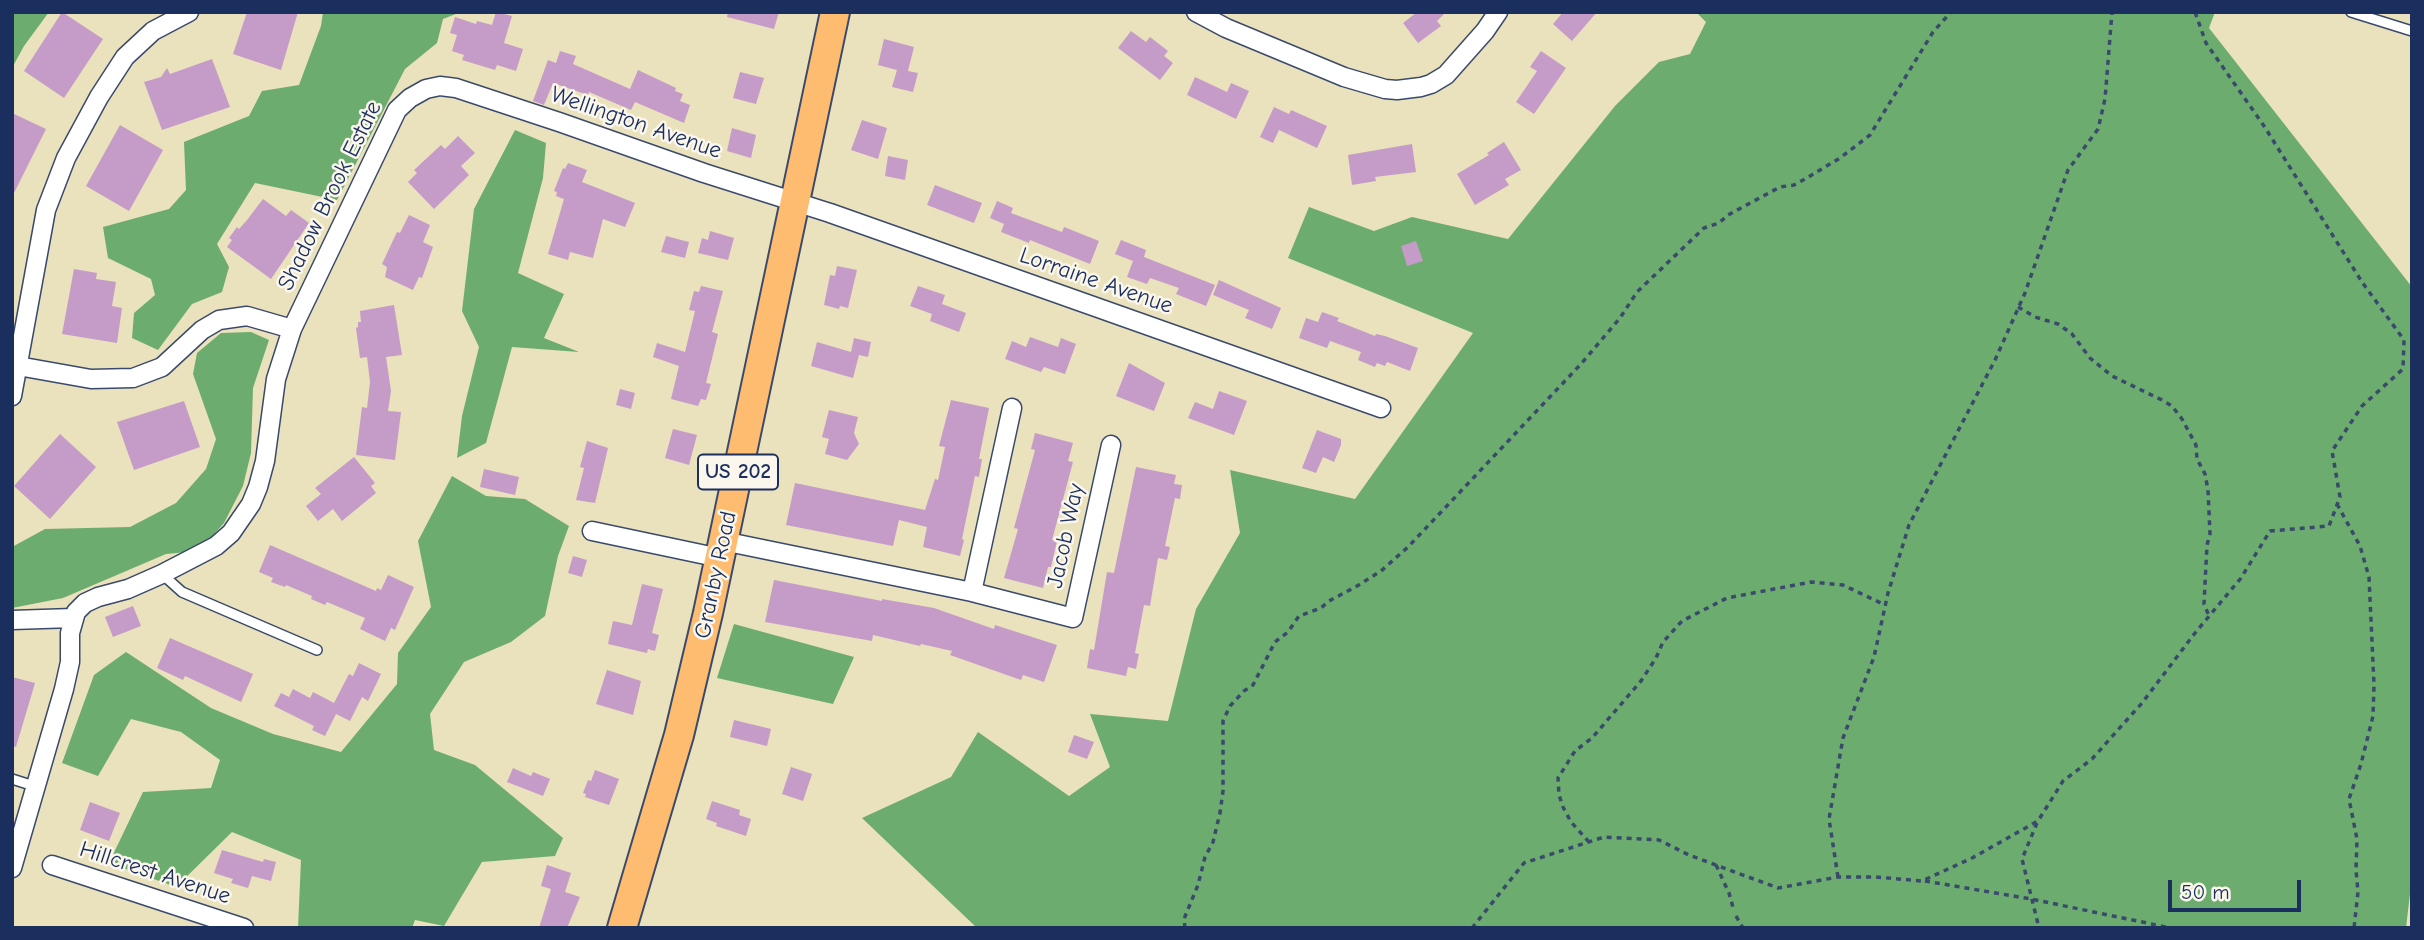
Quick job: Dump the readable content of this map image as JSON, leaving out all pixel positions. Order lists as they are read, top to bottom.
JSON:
{
  "streets": {
    "main road": ["US 202", "Granby Road"],
    "street": [
      "Wellington Avenue",
      "Shadow Brook Estate",
      "Lorraine Avenue",
      "Jacob Way",
      "Hillcrest Avenue"
    ]
  },
  "crossings": [
    ["Wellington Avenue", "Shadow Brook Estate"],
    ["Wellington Avenue", "Lorraine Avenue"],
    ["Wellington Avenue", "Granby Road"],
    ["Lorraine Avenue", "Granby Road"],
    ["Jacob Way", "Granby Road"]
  ],
  "scale_bar": "50 m"
}
